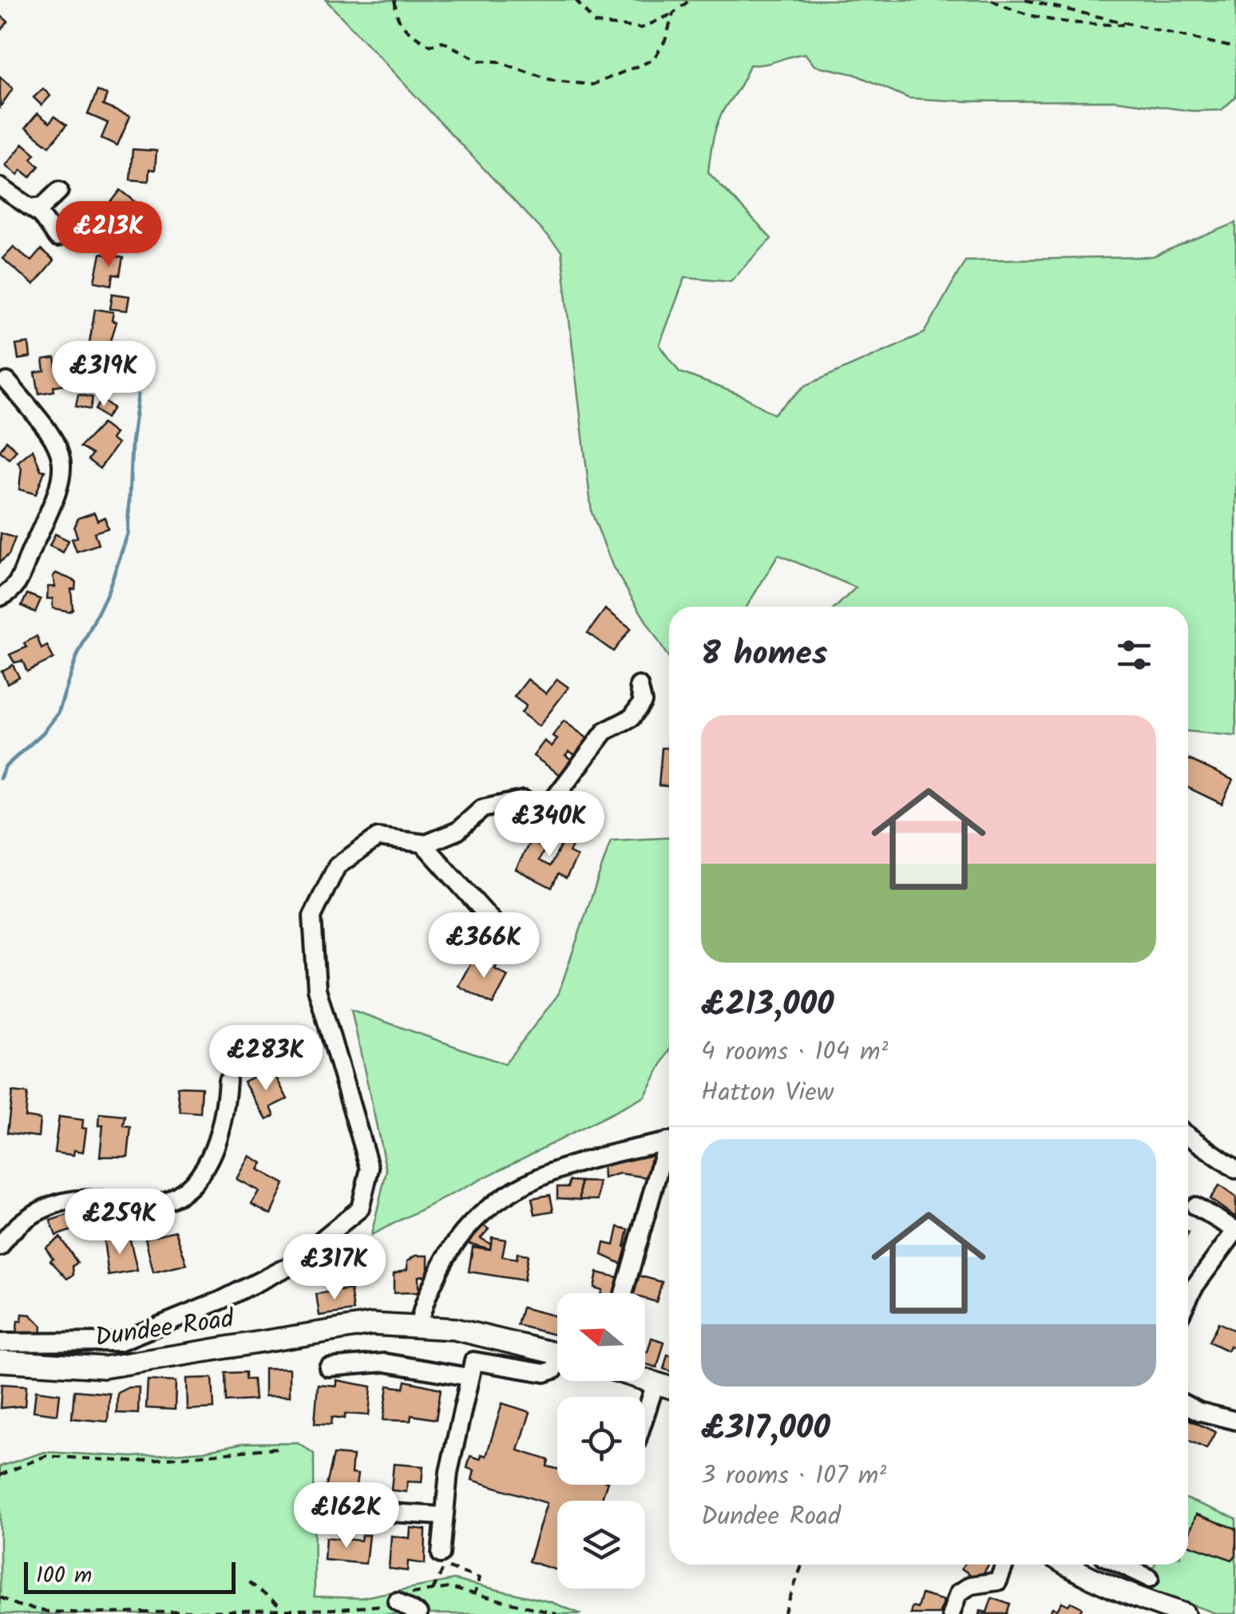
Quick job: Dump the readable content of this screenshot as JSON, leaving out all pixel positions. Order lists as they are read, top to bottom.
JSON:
{
  "streets": {
    "main road": ["Dundee Road"]
  },
  "scale_bar": "100 m",
  "north": "left",
  "page": {
    "price": [
      "£213K",
      "£319K",
      "£340K",
      "£366K",
      "£283K",
      "£259K",
      "£317K",
      "£162K"
    ],
    "heading": "8 homes",
    "list": [
      {
        "name": "£213,000",
        "note": "4 rooms · 104 m² · Hatton View"
      },
      {
        "name": "£317,000",
        "note": "3 rooms · 107 m² · Dundee Road"
      }
    ],
    "scale": "100 m"
  }
}
